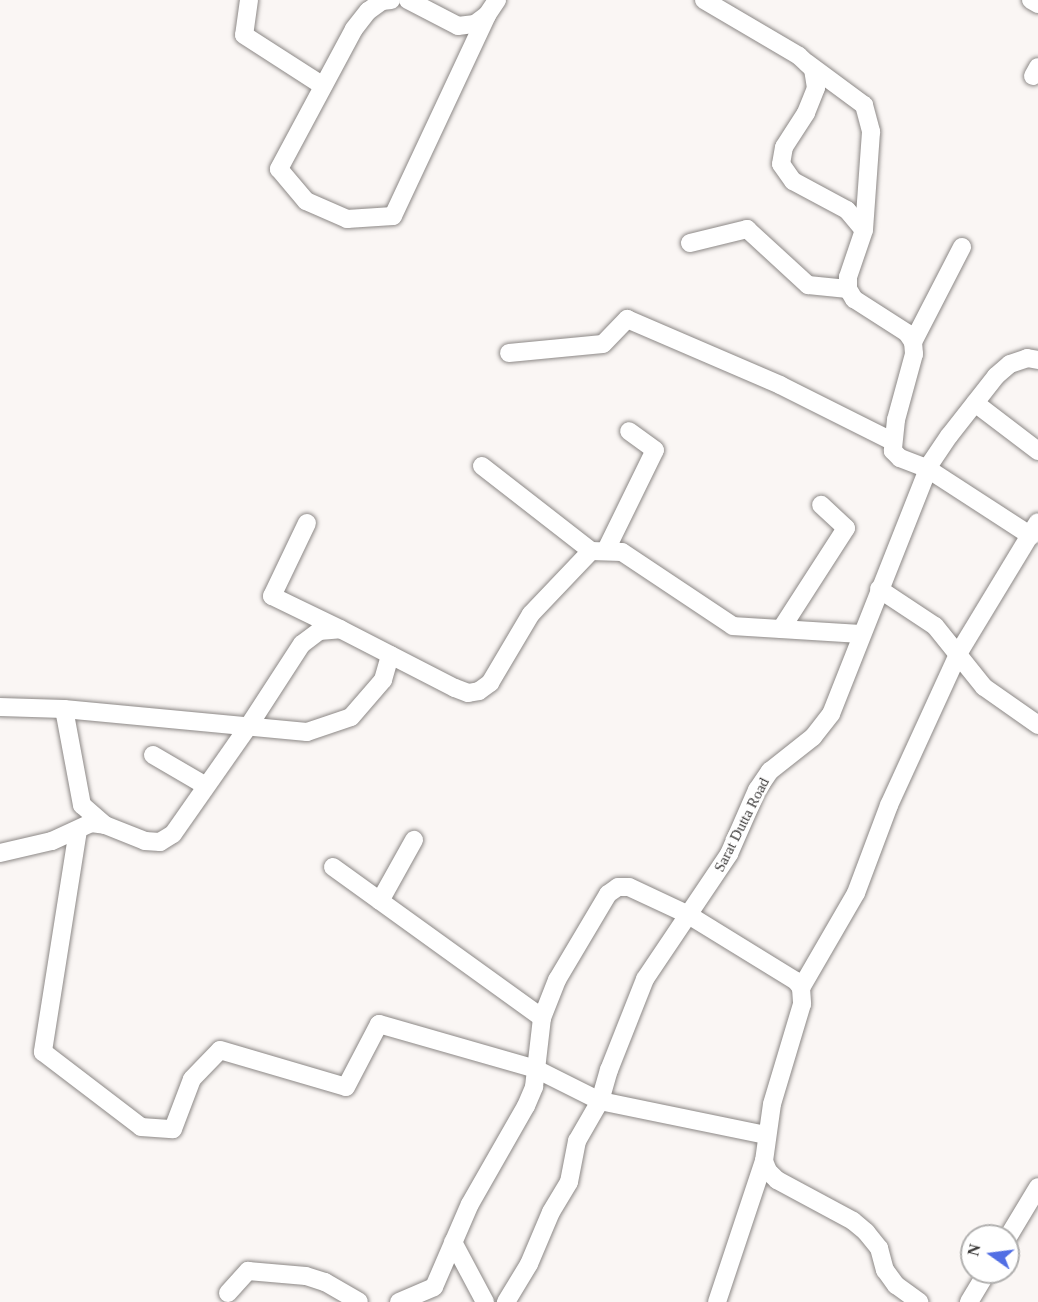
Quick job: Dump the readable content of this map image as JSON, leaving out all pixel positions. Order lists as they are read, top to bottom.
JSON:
{
  "streets": {
    "street": ["Sarat Dutta Road"]
  },
  "north": "left"
}
